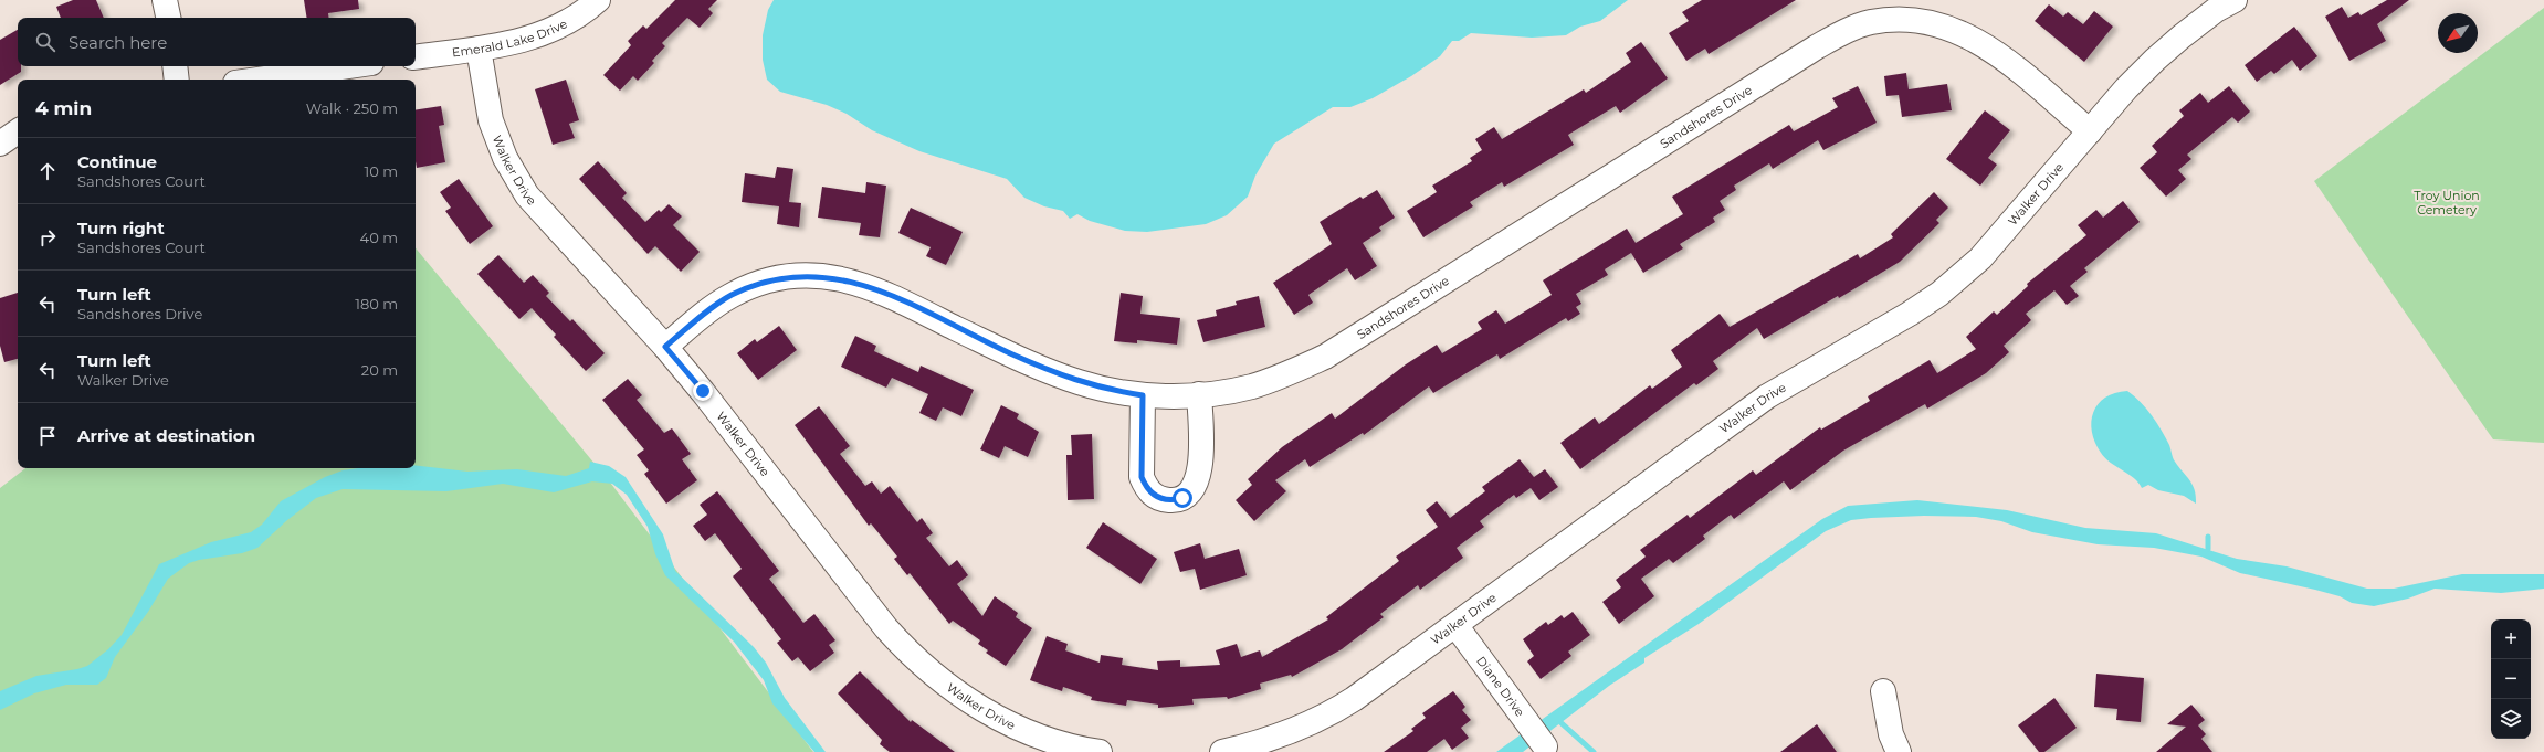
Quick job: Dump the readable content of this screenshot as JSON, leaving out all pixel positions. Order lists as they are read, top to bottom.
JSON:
{
  "streets": {
    "street": [
      "Emerald Lake Drive",
      "Sandshores Drive",
      "Walker Drive",
      "Diane Drive"
    ]
  },
  "crossings": [
    ["Emerald Lake Drive", "Walker Drive"],
    ["Sandshores Drive", "Walker Drive"],
    ["Walker Drive", "Diane Drive"]
  ],
  "parks": ["Troy Union Cemetery"],
  "north": "bottom left",
  "page": {
    "search": "Search here",
    "heading": ["4 min", "Walk · 250 m"],
    "list": [
      ["Continue", "Sandshores Court", "10 m"],
      ["Turn right", "Sandshores Court", "40 m"],
      ["Turn left", "Sandshores Drive", "180 m"],
      ["Turn left", "Walker Drive", "20 m"],
      "Arrive at destination"
    ],
    "map_buttons": ["+", "−"]
  }
}
